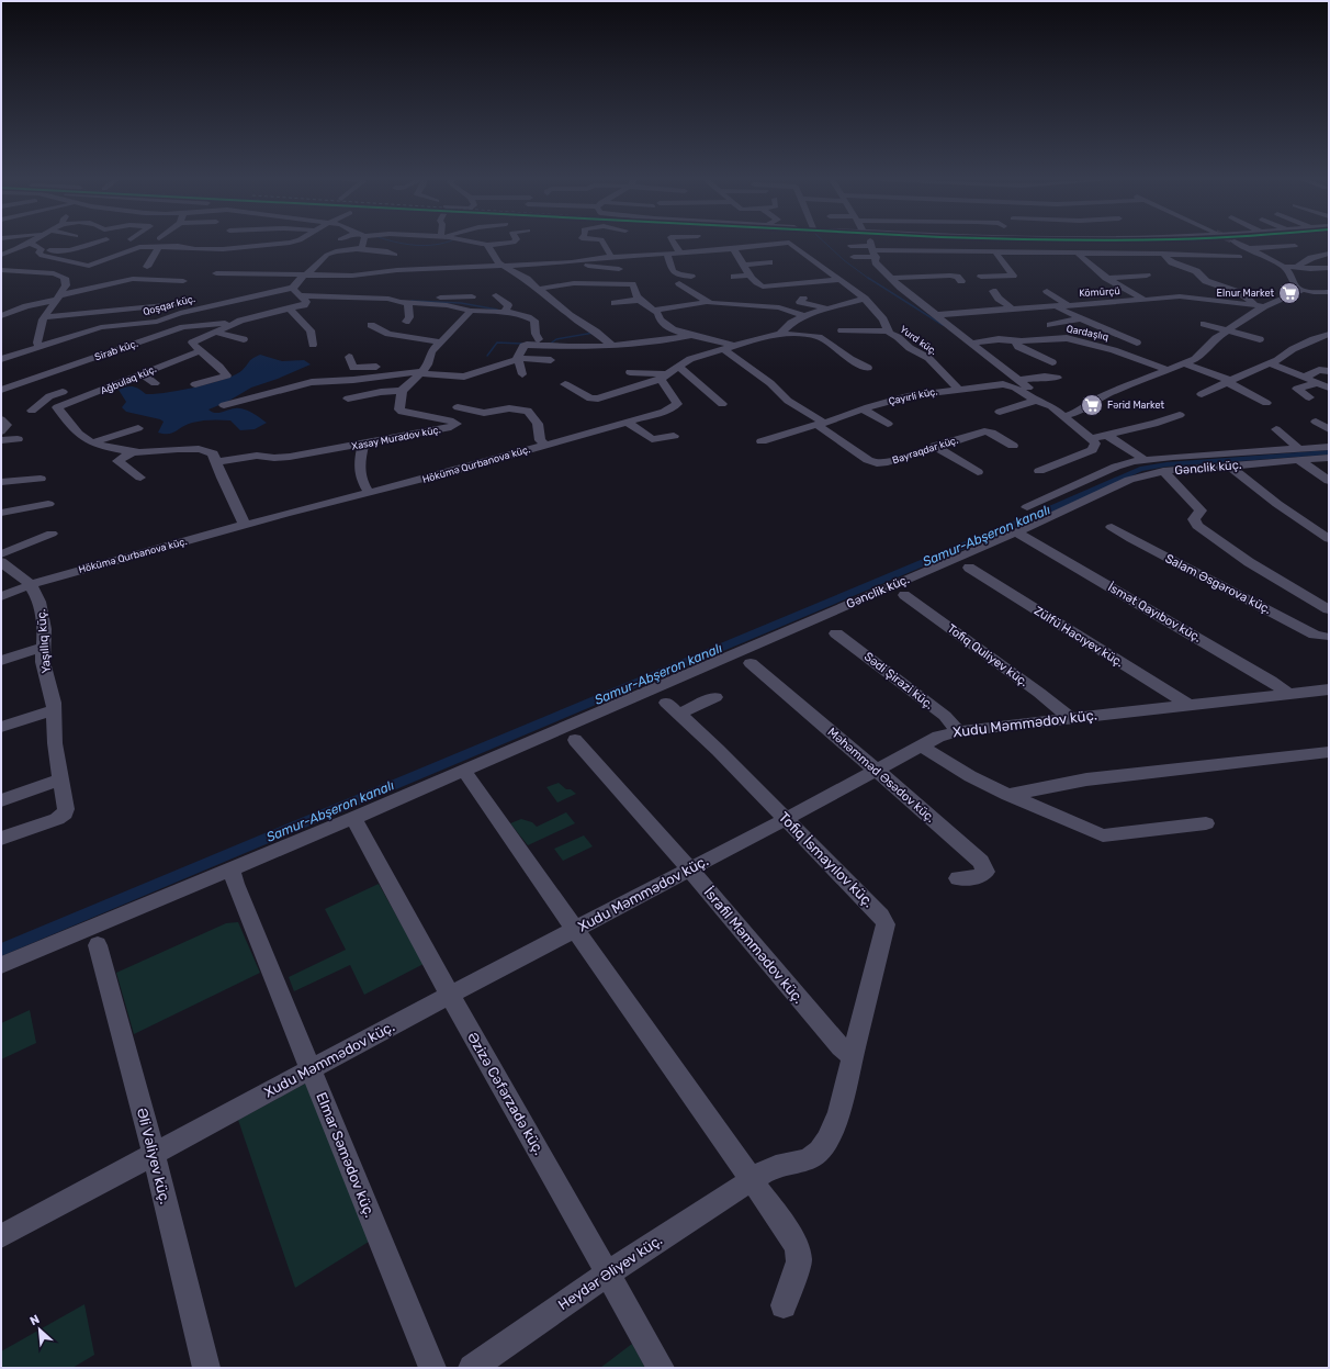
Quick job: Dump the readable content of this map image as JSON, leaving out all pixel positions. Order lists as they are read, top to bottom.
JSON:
{
  "streets": {
    "street": [
      "Kömürçü",
      "Qoşqar küç.",
      "Qardaşlıq",
      "Yurd küç.",
      "Sirab küç.",
      "Ağbulaq küç.",
      "Çayırli küç.",
      "Xasay Muradov küç.",
      "Bayraqdar küç.",
      "Hökümə Qurbanova küç.",
      "Gənclik küç.",
      "Salam Əsgərova küç.",
      "İsmət Qayıbov küç.",
      "Zülfü Hacıyev küç.",
      "Yaşıllıq küç.",
      "Tofiq Quliyev küç.",
      "Sədi Şirazi küç.",
      "Xudu Məmmədov küç.",
      "Məhəmməd Əsədov küç.",
      "Tofiq İsmayılov küç.",
      "İsrafil Məmmədov küç.",
      "Əzizə Cəfərzadə küç.",
      "Elmar Səmədov küç.",
      "Əli Vəliyev küç.",
      "Heydər Əliyev küç."
    ]
  },
  "crossings": [
    ["Yurd küç.", "Çayırli küç."],
    ["Çayırli küç.", "Bayraqdar küç."],
    ["Hökümə Qurbanova küç.", "Yaşıllıq küç."],
    ["Gənclik küç.", "İsmət Qayıbov küç."],
    ["Gənclik küç.", "Əzizə Cəfərzadə küç."],
    ["Gənclik küç.", "Elmar Səmədov küç."],
    ["İsmət Qayıbov küç.", "Xudu Məmmədov küç."],
    ["Zülfü Hacıyev küç.", "Xudu Məmmədov küç."],
    ["Tofiq Quliyev küç.", "Xudu Məmmədov küç."],
    ["Sədi Şirazi küç.", "Xudu Məmmədov küç."],
    ["Xudu Məmmədov küç.", "Məhəmməd Əsədov küç."],
    ["Xudu Məmmədov küç.", "Tofiq İsmayılov küç."],
    ["Xudu Məmmədov küç.", "İsrafil Məmmədov küç."],
    ["Xudu Məmmədov küç.", "Əzizə Cəfərzadə küç."],
    ["Xudu Məmmədov küç.", "Elmar Səmədov küç."],
    ["Xudu Məmmədov küç.", "Əli Vəliyev küç."],
    ["Tofiq İsmayılov küç.", "İsrafil Məmmədov küç."],
    ["Tofiq İsmayılov küç.", "Heydər Əliyev küç."],
    ["İsrafil Məmmədov küç.", "Heydər Əliyev küç."],
    ["Əzizə Cəfərzadə küç.", "Heydər Əliyev küç."]
  ],
  "water": ["Samur-Abşeron kanalı"],
  "places": {
    "supermarket": ["Elnur Market", "Fərid Market"]
  },
  "north": "top left"
}
